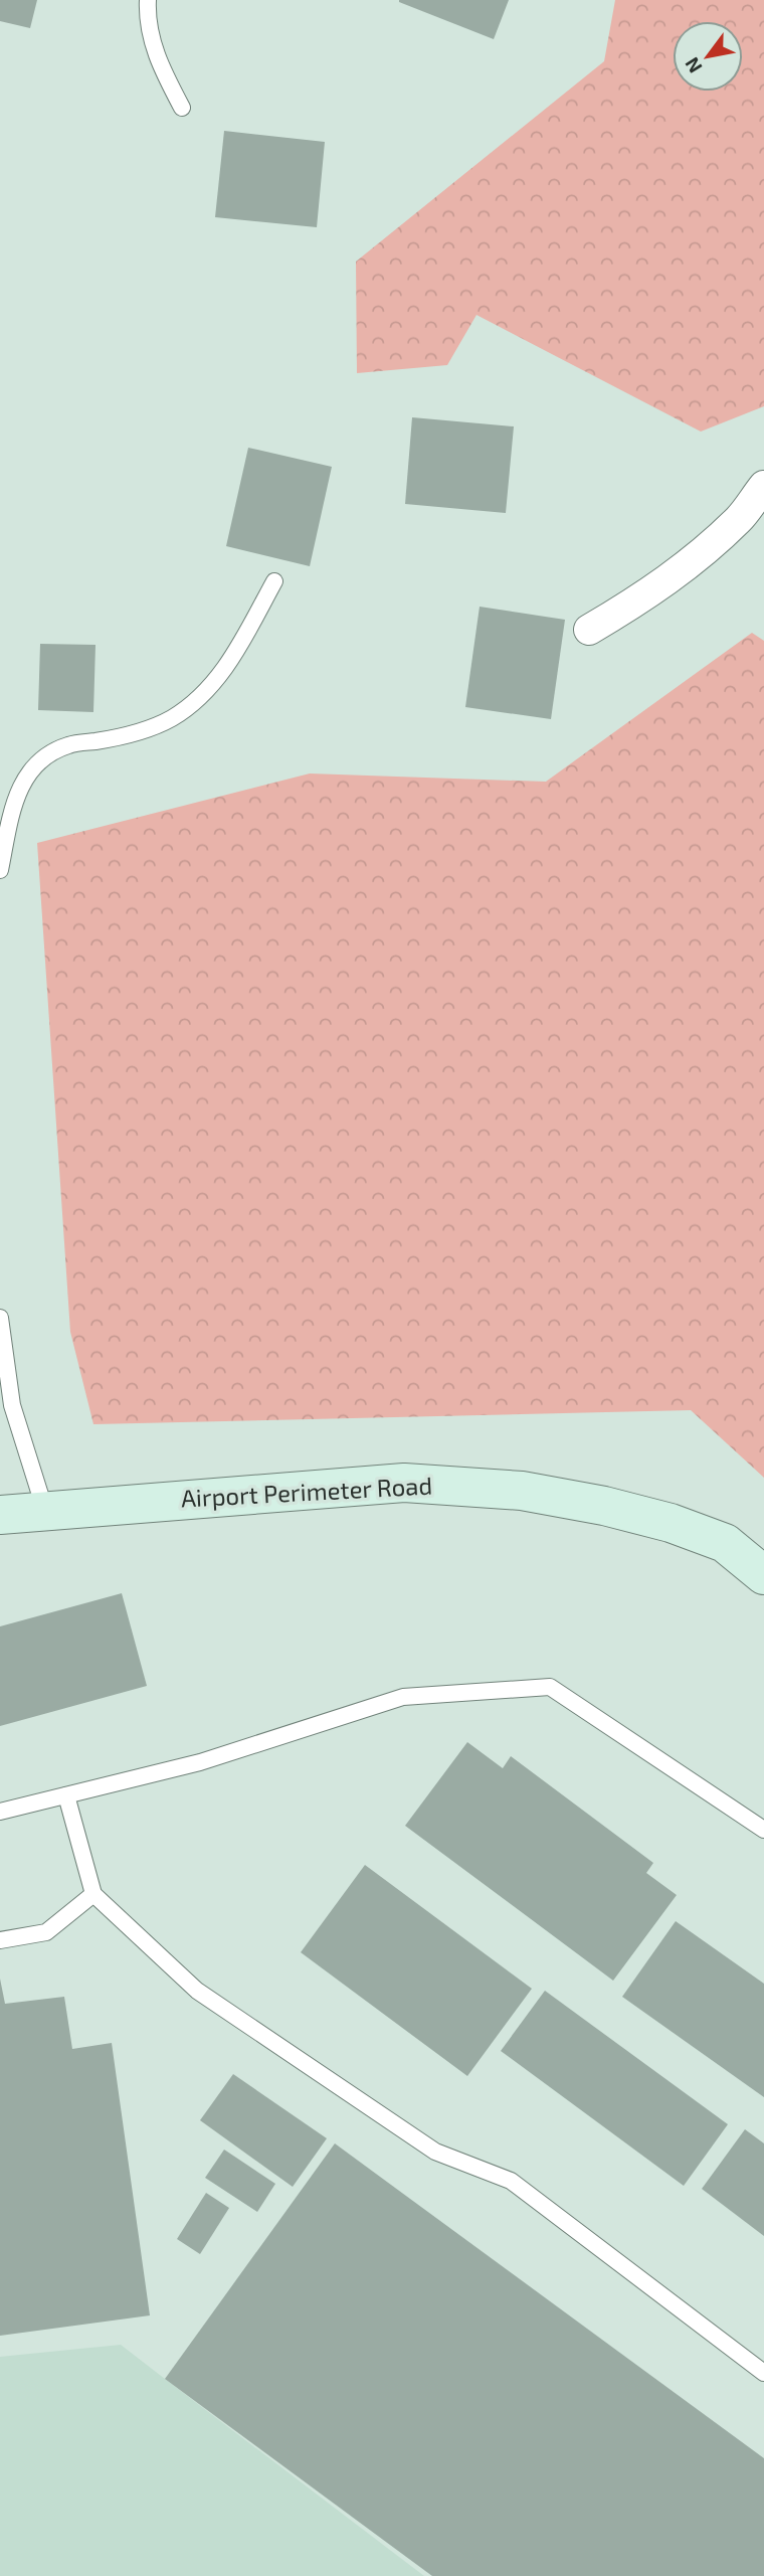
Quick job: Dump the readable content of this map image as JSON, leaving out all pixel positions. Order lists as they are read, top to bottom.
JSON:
{
  "streets": {
    "street": ["Airport Perimeter Road"]
  },
  "north": "bottom left"
}
